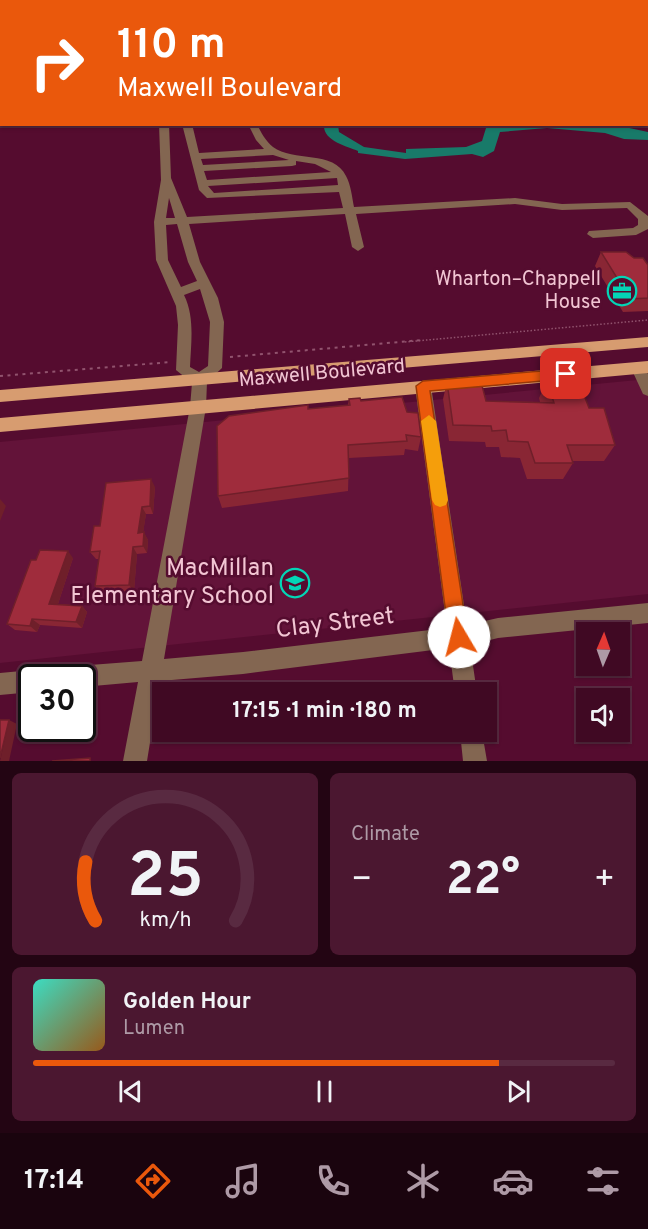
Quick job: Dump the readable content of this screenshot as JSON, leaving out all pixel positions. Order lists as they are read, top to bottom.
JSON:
{
  "streets": {
    "main road": ["Maxwell Boulevard"],
    "street": ["Clay Street"]
  },
  "places": {
    "office": ["Wharton–Chappell House"],
    "school or university": ["MacMillan Elementary School"]
  },
  "north": "top",
  "page": {
    "turn": ["110 m", "Maxwell Boulevard"],
    "limit": "30",
    "trip": "17:15 · 1 min · 180 m",
    "tile": "Climate",
    "heat": ["−", "22°", "+"],
    "song": ["Golden Hour", "Lumen"],
    "tabs": "17:14",
    "gauge": ["25", "km/h"]
  }
}
